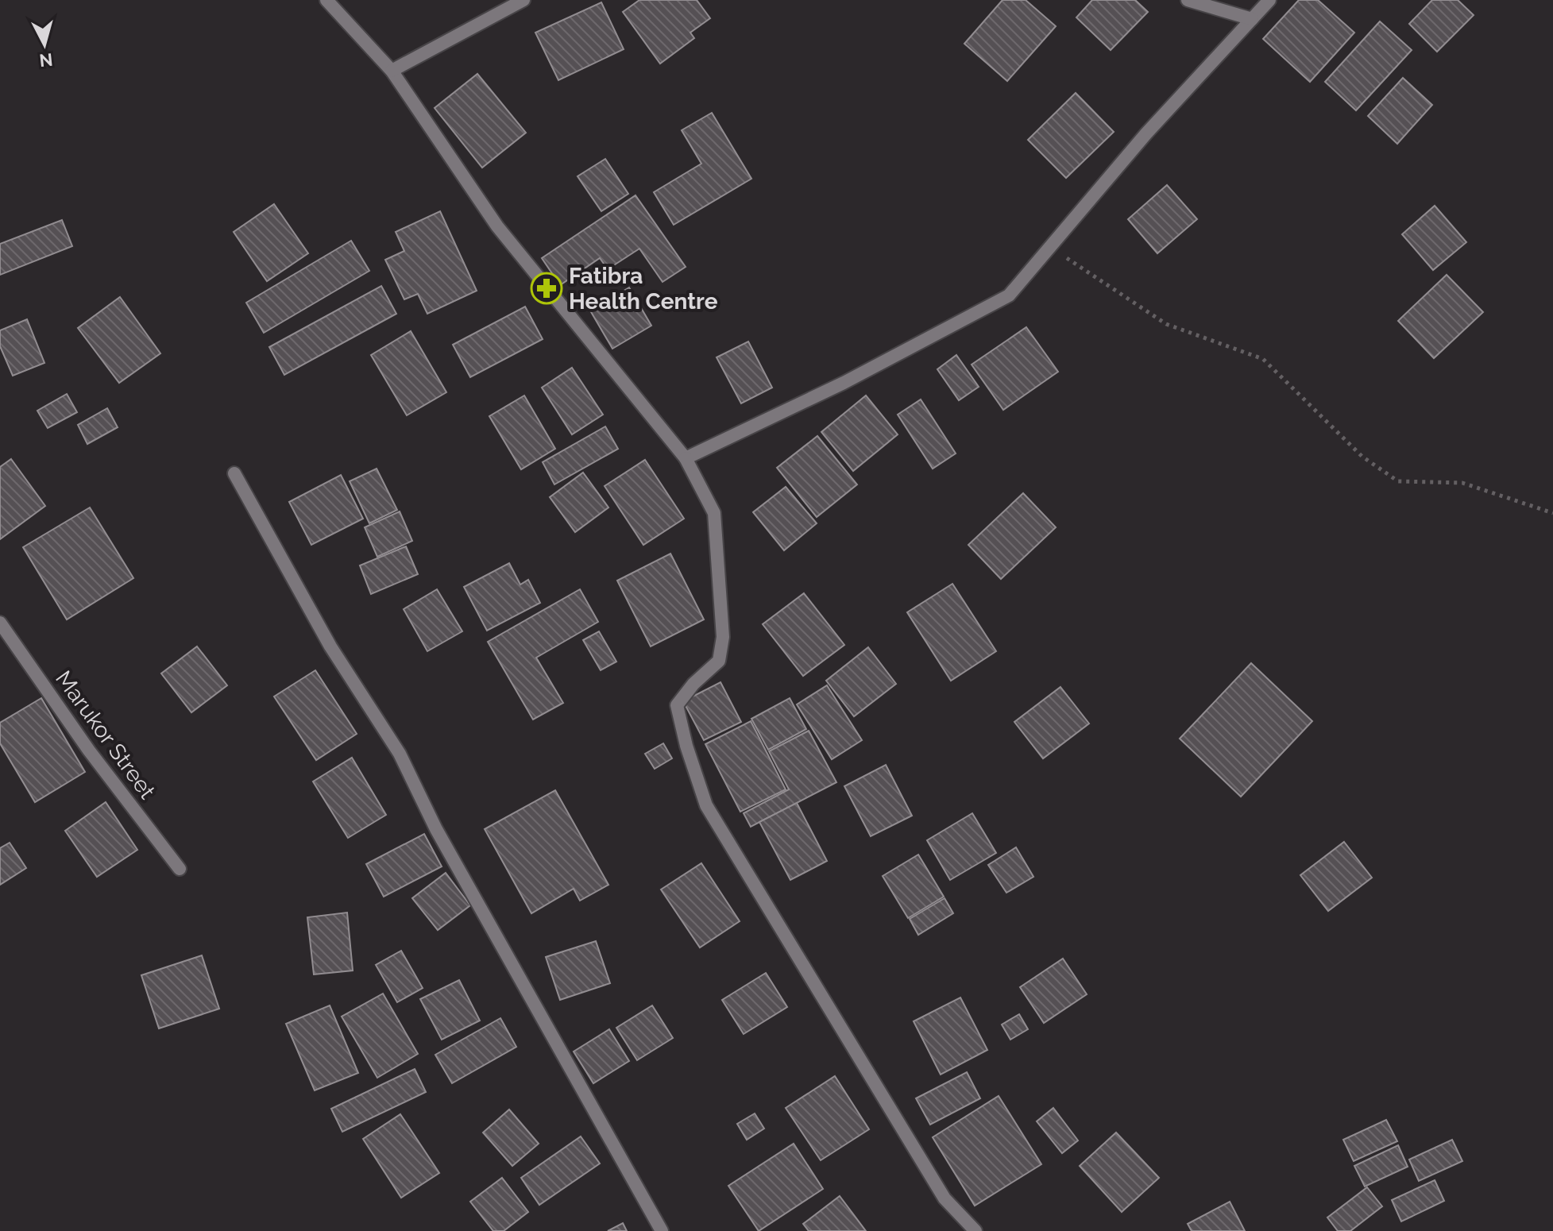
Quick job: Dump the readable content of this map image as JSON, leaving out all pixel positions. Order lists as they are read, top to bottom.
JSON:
{
  "streets": {
    "street": ["Marukor Street"]
  },
  "places": {
    "pharmacy": ["Fatibra Health Centre"]
  },
  "north": "bottom"
}
